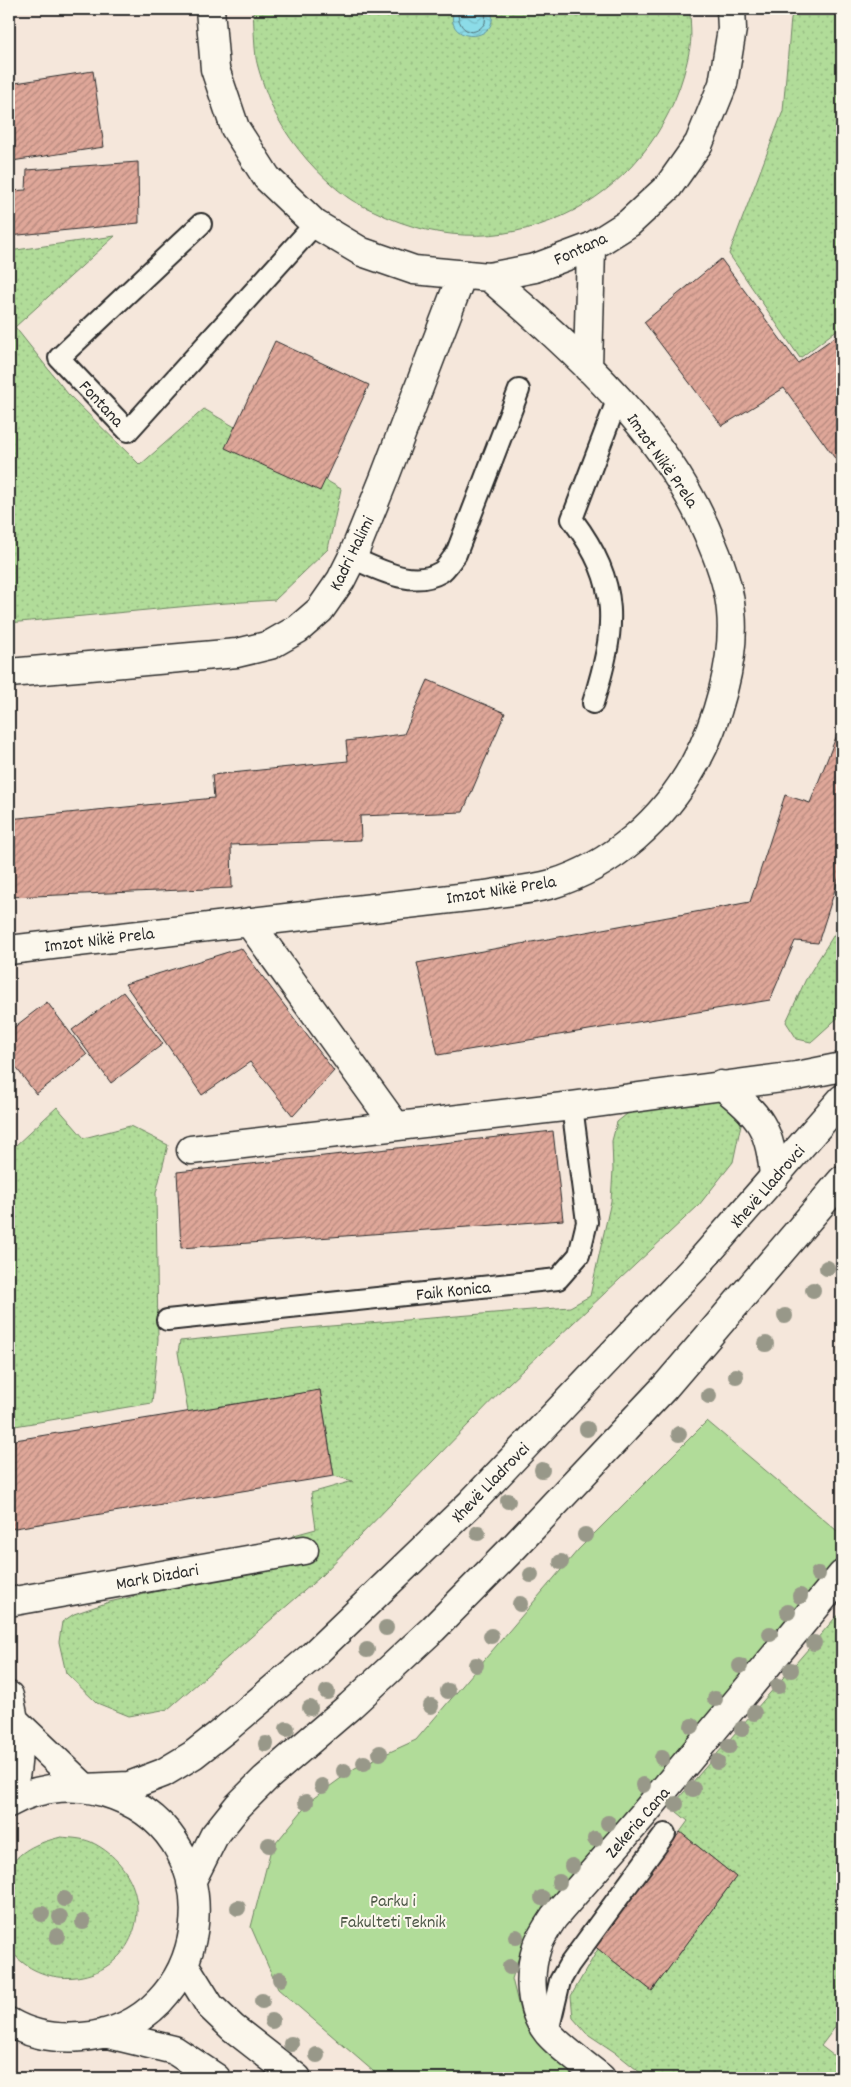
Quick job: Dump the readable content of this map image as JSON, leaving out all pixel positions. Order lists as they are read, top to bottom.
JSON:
{
  "streets": {
    "street": [
      "Fontana",
      "Imzot Nikë Prela",
      "Kadri Halimi",
      "Xhevë Lladrovci",
      "Mark Dizdari",
      "Zekeria Cana"
    ],
    "lane": ["Faik Konica"]
  },
  "crossings": [
    ["Fontana", "Imzot Nikë Prela"],
    ["Fontana", "Kadri Halimi"],
    ["Imzot Nikë Prela", "Kadri Halimi"]
  ],
  "parks": ["Parku i Fakulteti Teknik"]
}
